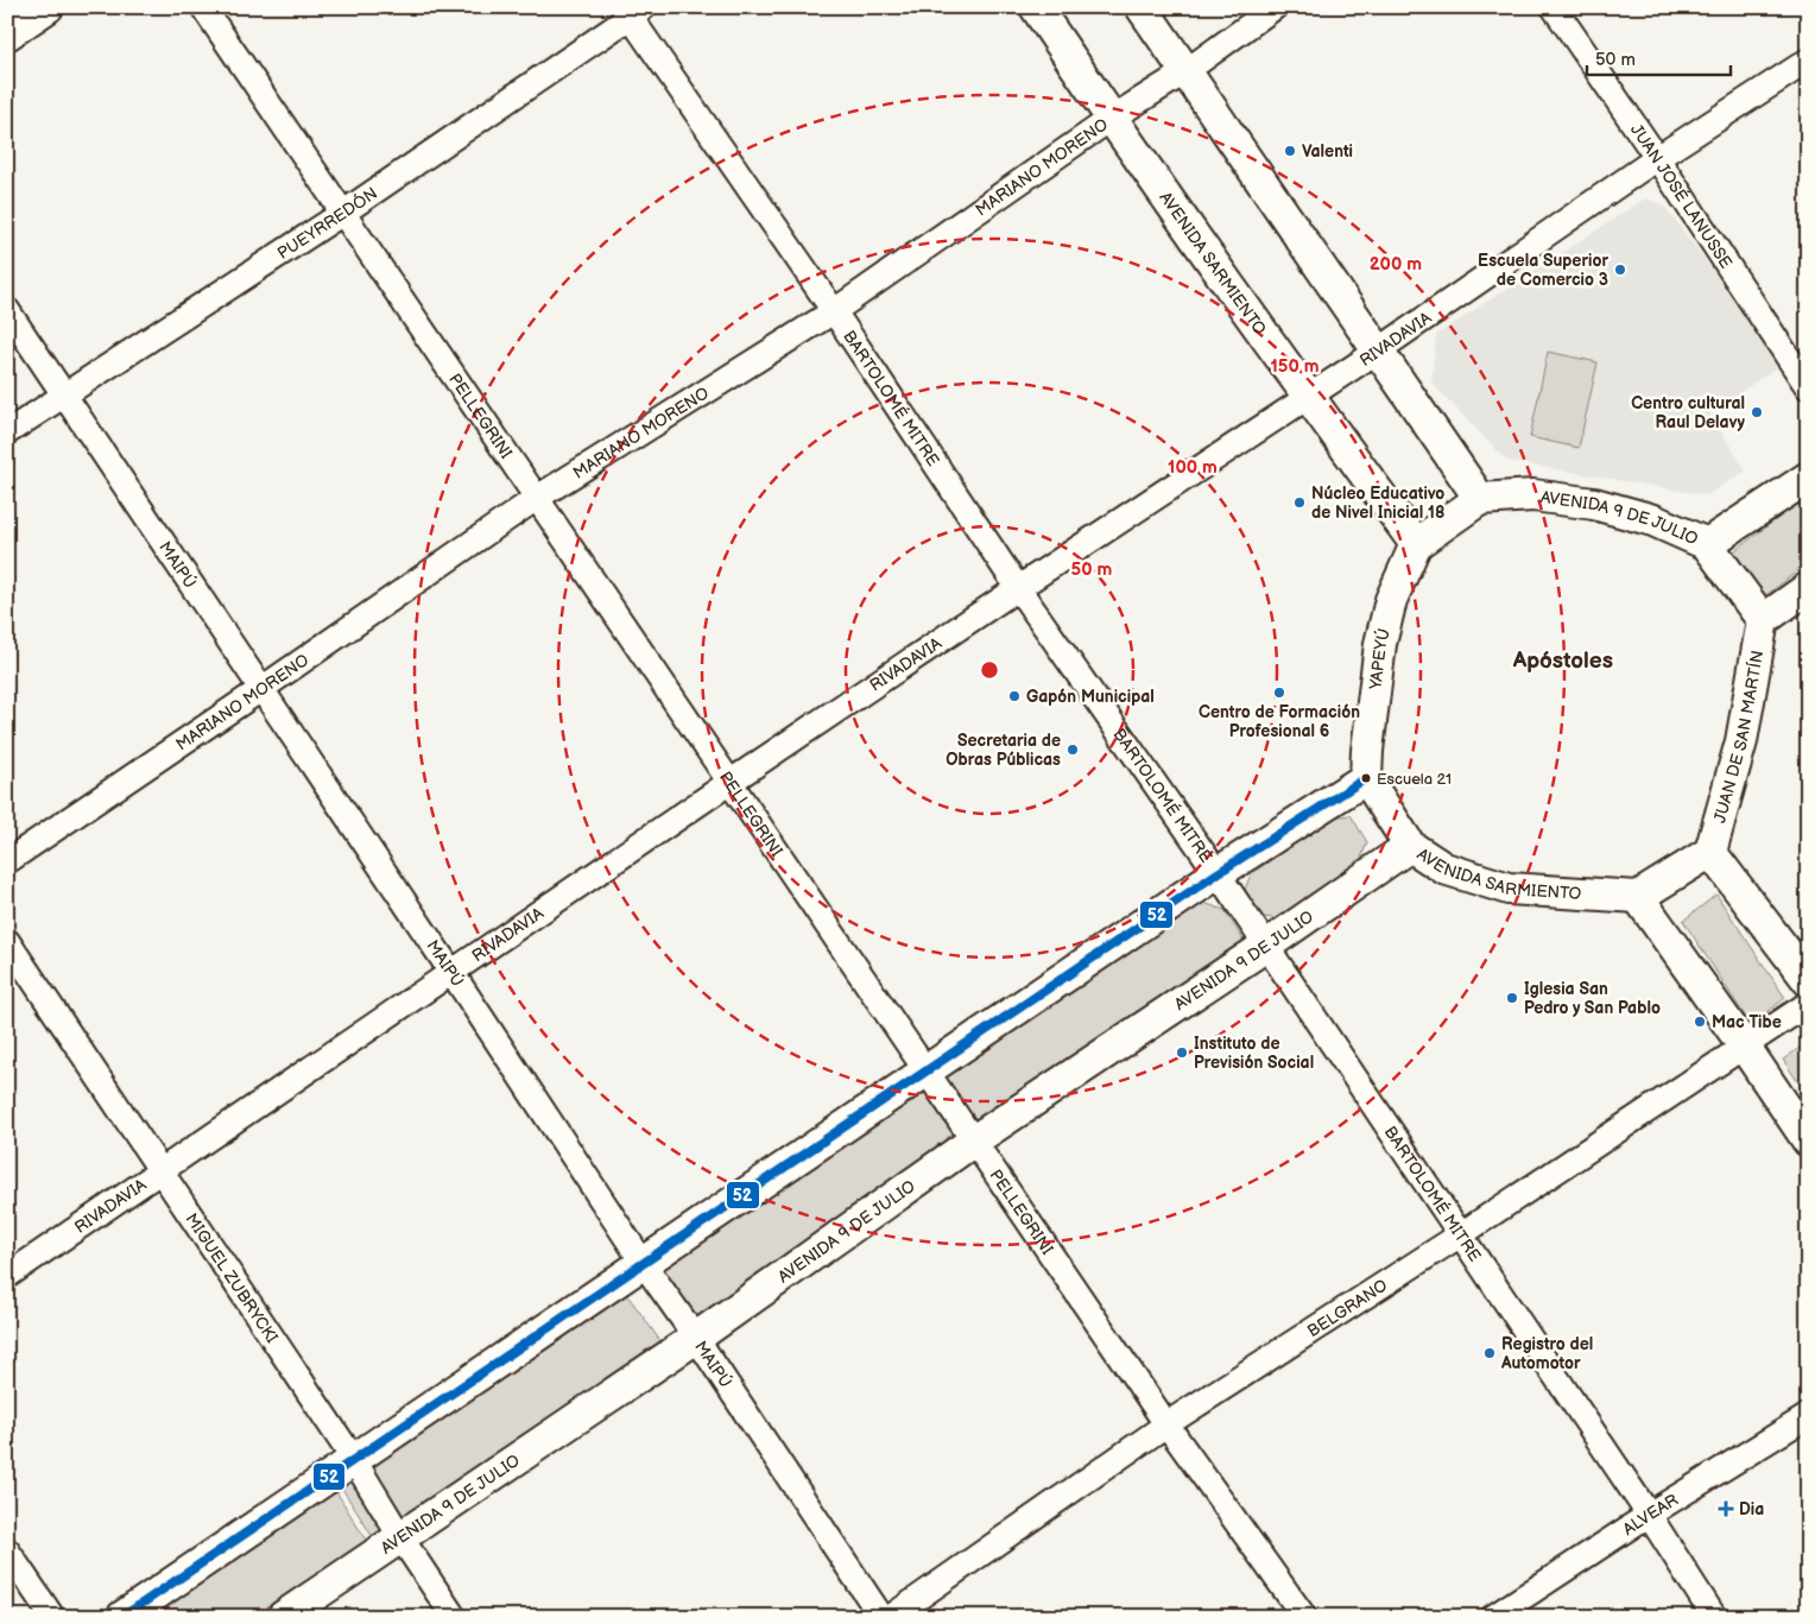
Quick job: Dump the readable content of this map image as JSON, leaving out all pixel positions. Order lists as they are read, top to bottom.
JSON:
{
  "streets": {
    "main road": [
      "AVENIDA SARMIENTO",
      "AVENIDA 9 DE JULIO",
      "YAPEYÚ",
      "JUAN DE SAN MARTÍN"
    ],
    "street": [
      "MARIANO MORENO",
      "JUAN JOSÉ LANUSSE",
      "PUEYRREDÓN",
      "RIVADAVIA",
      "BARTOLOMÉ MITRE",
      "PELLEGRINI",
      "MAIPÚ",
      "MIGUEL ZUBRYCKI",
      "BELGRANO",
      "ALVEAR"
    ]
  },
  "crossings": [
    ["MARIANO MORENO", "AVENIDA SARMIENTO"],
    ["MARIANO MORENO", "BARTOLOMÉ MITRE"],
    ["MARIANO MORENO", "PELLEGRINI"],
    ["MARIANO MORENO", "MAIPÚ"],
    ["JUAN JOSÉ LANUSSE", "RIVADAVIA"],
    ["PUEYRREDÓN", "BARTOLOMÉ MITRE"],
    ["PUEYRREDÓN", "PELLEGRINI"],
    ["PUEYRREDÓN", "MAIPÚ"],
    ["AVENIDA SARMIENTO", "RIVADAVIA"],
    ["AVENIDA SARMIENTO", "AVENIDA 9 DE JULIO"],
    ["AVENIDA SARMIENTO", "YAPEYÚ"],
    ["RIVADAVIA", "BARTOLOMÉ MITRE"],
    ["RIVADAVIA", "PELLEGRINI"],
    ["RIVADAVIA", "MAIPÚ"],
    ["RIVADAVIA", "MIGUEL ZUBRYCKI"],
    ["BARTOLOMÉ MITRE", "AVENIDA 9 DE JULIO"],
    ["BARTOLOMÉ MITRE", "BELGRANO"],
    ["BARTOLOMÉ MITRE", "ALVEAR"],
    ["PELLEGRINI", "AVENIDA 9 DE JULIO"],
    ["PELLEGRINI", "BELGRANO"],
    ["AVENIDA 9 DE JULIO", "MAIPÚ"],
    ["AVENIDA 9 DE JULIO", "MIGUEL ZUBRYCKI"]
  ],
  "districts": ["Apóstoles"],
  "places": {
    "other": [
      "Valenti",
      "Escuela Superior de Comercio 3",
      "Centro cultural Raul Delavy",
      "Núcleo Educativo de Nivel Inicial 18",
      "Centro de Formación Profesional 6",
      "Gapón Municipal",
      "Secretaria de Obras Públicas",
      "Escuela 21",
      "Iglesia San Pedro y San Pablo",
      "Mac Tibe",
      "Instituto de Previsión Social",
      "Registro del Automotor"
    ],
    "health": ["Dia"]
  },
  "lines": ["transit line 52"],
  "scale_bar": "50 m",
  "rings": [
    "200 m",
    "150 m",
    "100 m",
    "50 m"
  ]
}
